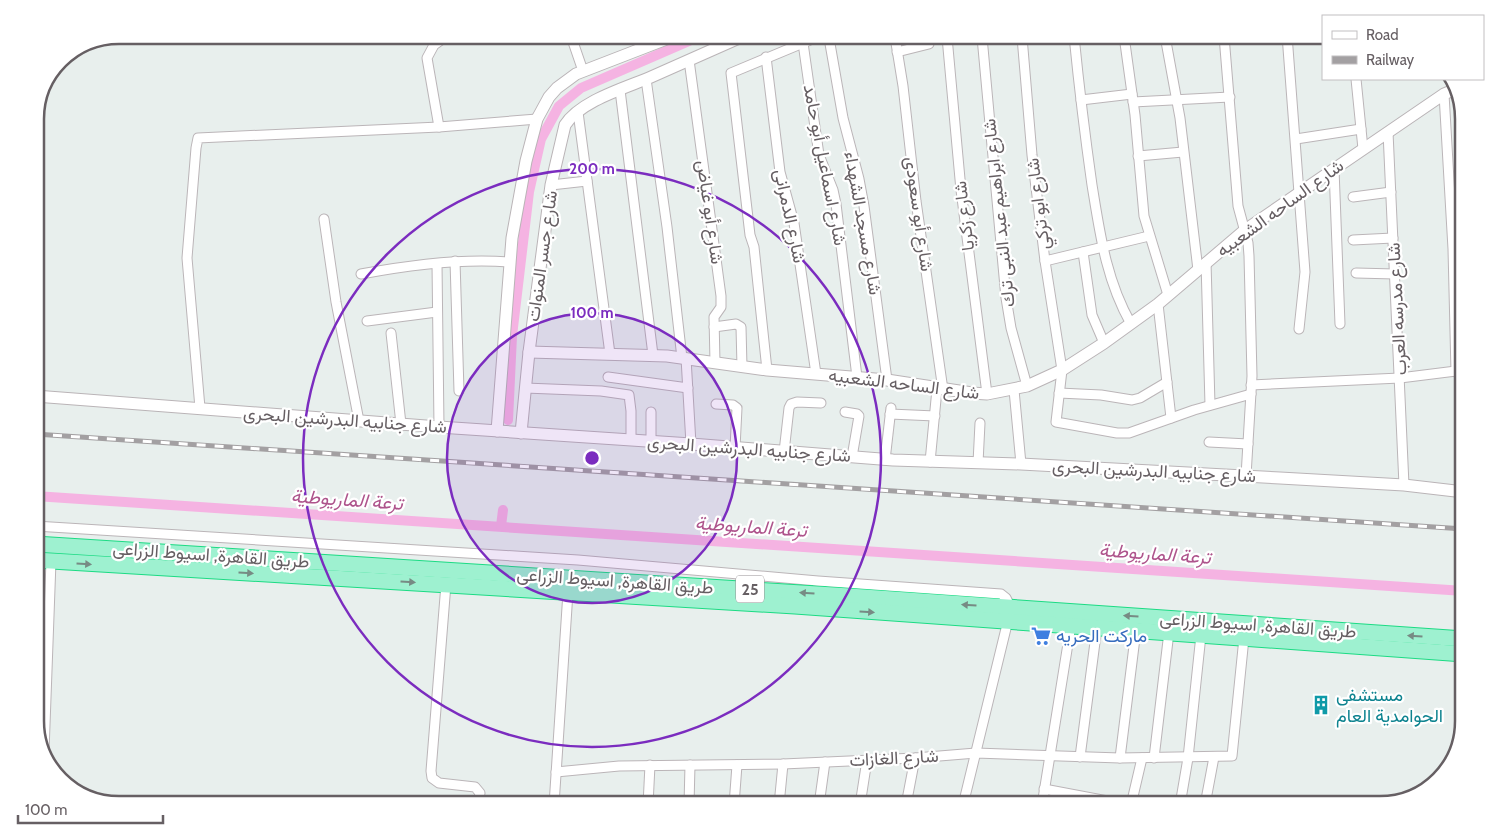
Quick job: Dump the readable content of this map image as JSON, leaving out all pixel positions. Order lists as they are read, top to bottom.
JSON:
{
  "streets": {
    "highway": ["طريق القاهرة, اسيوط الزراعى", "25"],
    "street": [
      "شارع اسماعيل أبو حامد",
      "شارع ابو تركي",
      "شارع الساحه الشعبيه",
      "شارع أبو غياض",
      "شارع ابراهيم عبد النبى ترك",
      "شارع أبو سعودى",
      "شارع الدمرانى",
      "شارع زكريا",
      "شارع مسجد الشهداء",
      "شارع جسر المنوات",
      "شارع مدرسه العرب",
      "شارع جنابيه البدرشين البحرى",
      "شارع الغازات"
    ]
  },
  "crossings": [
    ["شارع اسماعيل أبو حامد", "شارع الساحه الشعبيه"],
    ["شارع ابو تركي", "شارع الساحه الشعبيه"],
    ["شارع الساحه الشعبيه", "شارع أبو غياض"],
    ["شارع الساحه الشعبيه", "شارع ابراهيم عبد النبى ترك"],
    ["شارع الساحه الشعبيه", "شارع أبو سعودى"],
    ["شارع الساحه الشعبيه", "شارع الدمرانى"],
    ["شارع الساحه الشعبيه", "شارع زكريا"],
    ["شارع الساحه الشعبيه", "شارع مسجد الشهداء"],
    ["شارع الساحه الشعبيه", "شارع جسر المنوات"],
    ["شارع الساحه الشعبيه", "شارع مدرسه العرب"],
    ["شارع أبو غياض", "شارع جسر المنوات"],
    ["شارع أبو سعودى", "شارع جنابيه البدرشين البحرى"],
    ["شارع جسر المنوات", "شارع جنابيه البدرشين البحرى"],
    ["شارع مدرسه العرب", "شارع جنابيه البدرشين البحرى"],
    ["طريق القاهرة, اسيوط الزراعى", "شارع الغازات"]
  ],
  "water": ["ترعة الماريوطية"],
  "places": {
    "supermarket": ["ماركت الحريه"],
    "building": ["مستشفى الحوامدية العام"]
  },
  "legend": ["Road", "Railway"],
  "scale_bar": "100 m",
  "rings": ["200 m", "100 m"]
}
